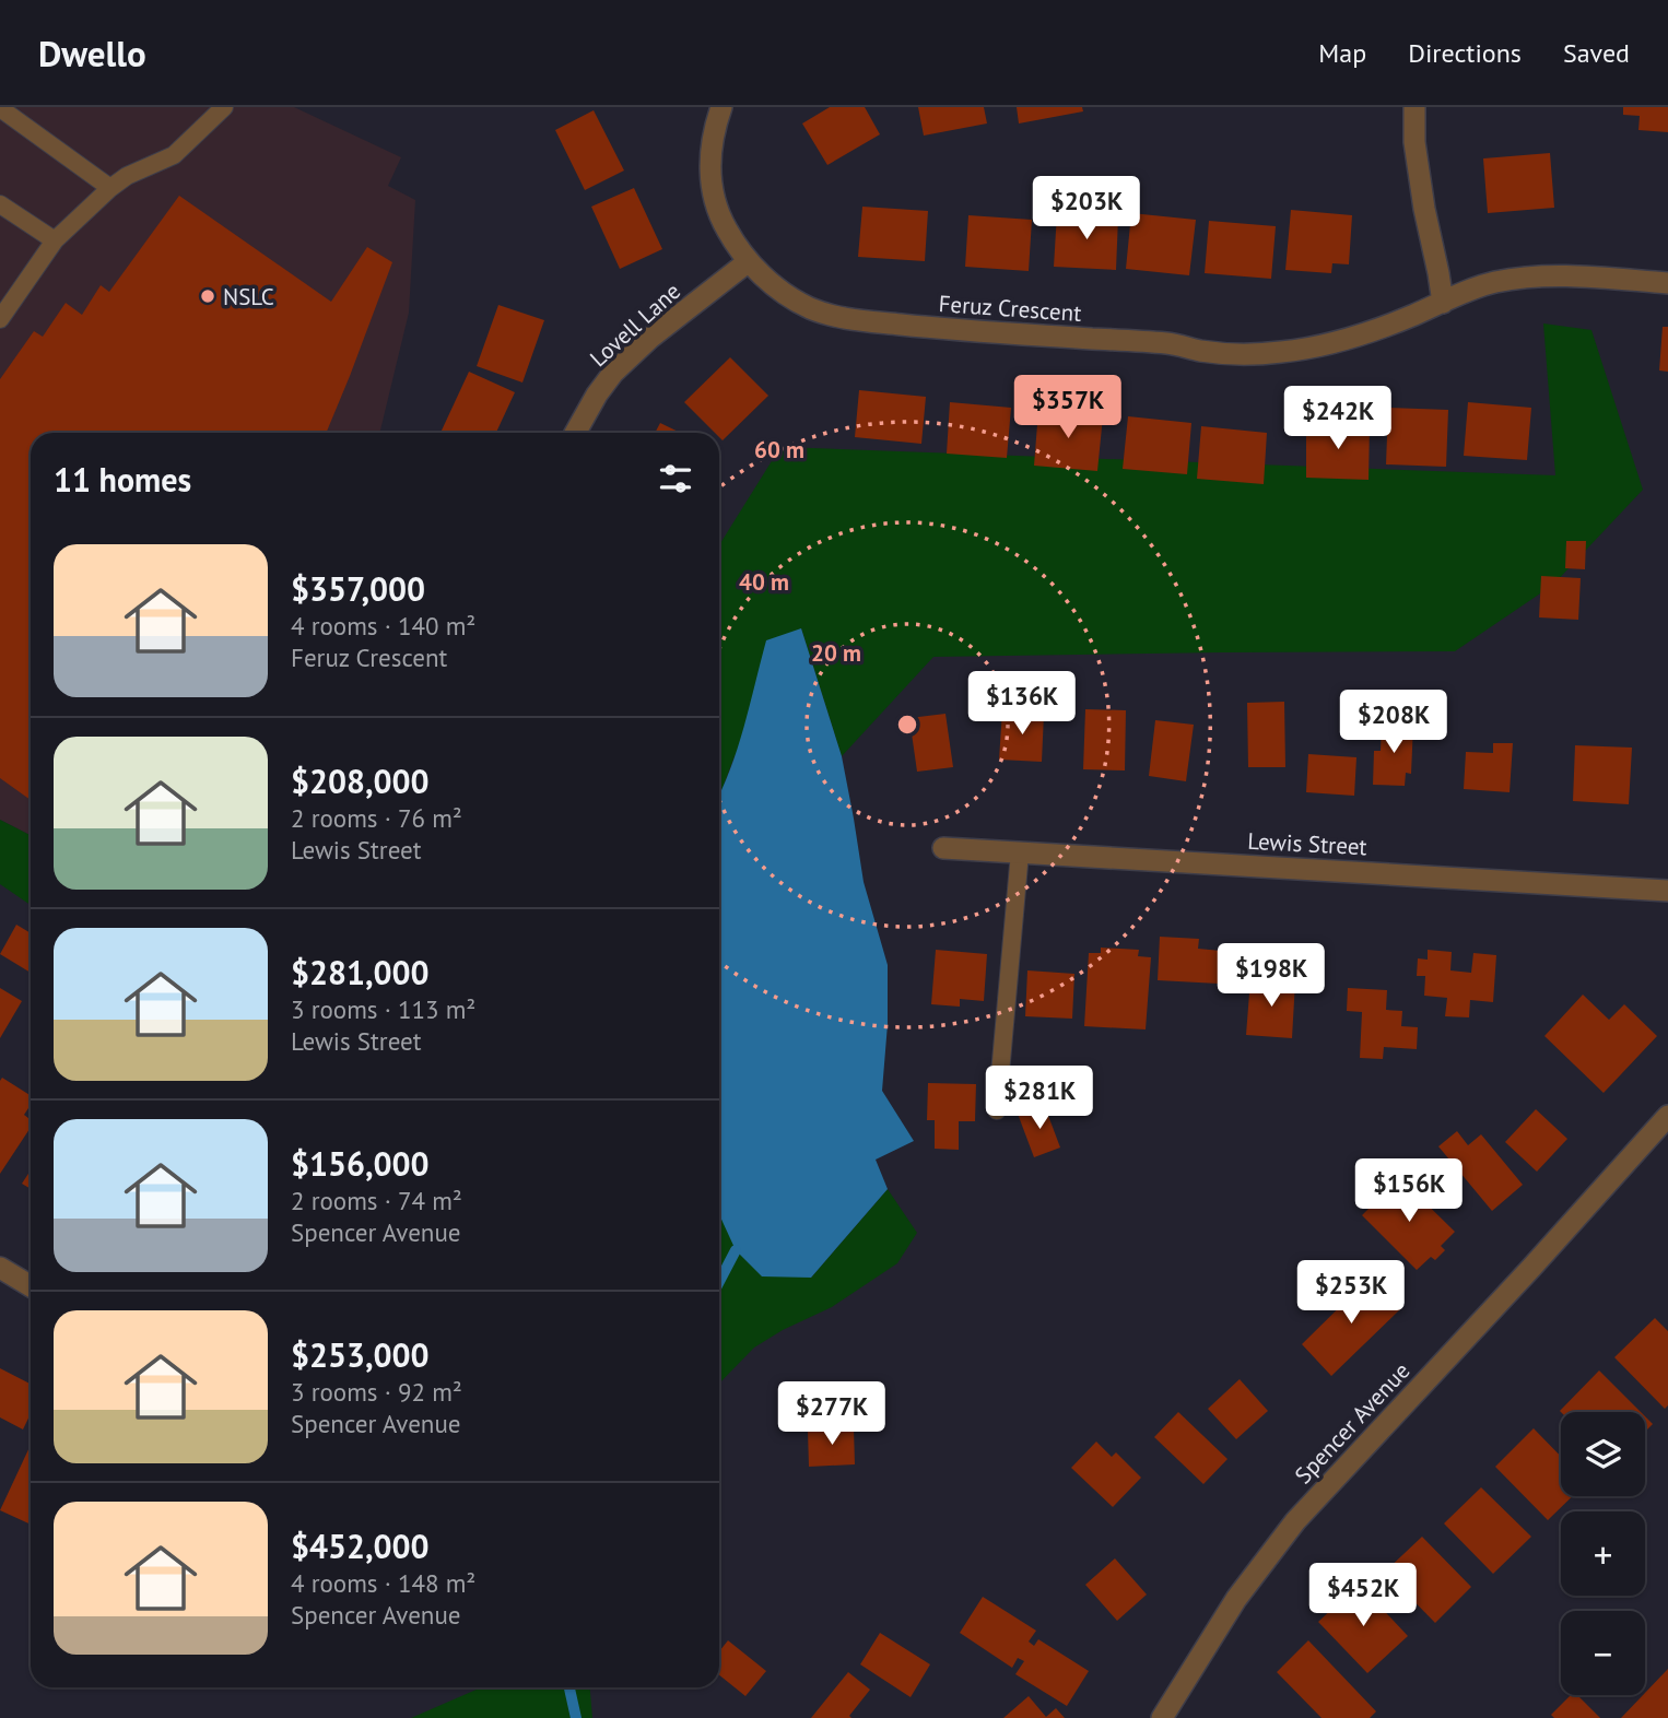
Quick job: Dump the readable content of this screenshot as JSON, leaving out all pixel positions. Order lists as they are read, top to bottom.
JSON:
{
  "streets": {
    "street": [
      "Feruz Crescent",
      "Lovell Lane",
      "Lewis Street",
      "Spencer Avenue"
    ]
  },
  "crossings": [
    ["Feruz Crescent", "Lovell Lane"]
  ],
  "places": ["NSLC"],
  "page": {
    "header": "Dwello",
    "nav": ["Map", "Directions", "Saved"],
    "price": [
      "$203K",
      "$357K",
      "$242K",
      "$136K",
      "$208K",
      "$198K",
      "$281K",
      "$156K",
      "$253K",
      "$277K",
      "$452K"
    ],
    "heading": "11 homes",
    "list": [
      {
        "name": "$357,000",
        "note": "4 rooms · 140 m² · Feruz Crescent"
      },
      {
        "name": "$208,000",
        "note": "2 rooms · 76 m² · Lewis Street"
      },
      {
        "name": "$281,000",
        "note": "3 rooms · 113 m² · Lewis Street"
      },
      {
        "name": "$156,000",
        "note": "2 rooms · 74 m² · Spencer Avenue"
      },
      {
        "name": "$253,000",
        "note": "3 rooms · 92 m² · Spencer Avenue"
      },
      {
        "name": "$452,000",
        "note": "4 rooms · 148 m² · Spencer Avenue"
      }
    ],
    "map_buttons": ["+", "−"]
  },
  "rings": ["60 m", "40 m", "20 m"]
}
